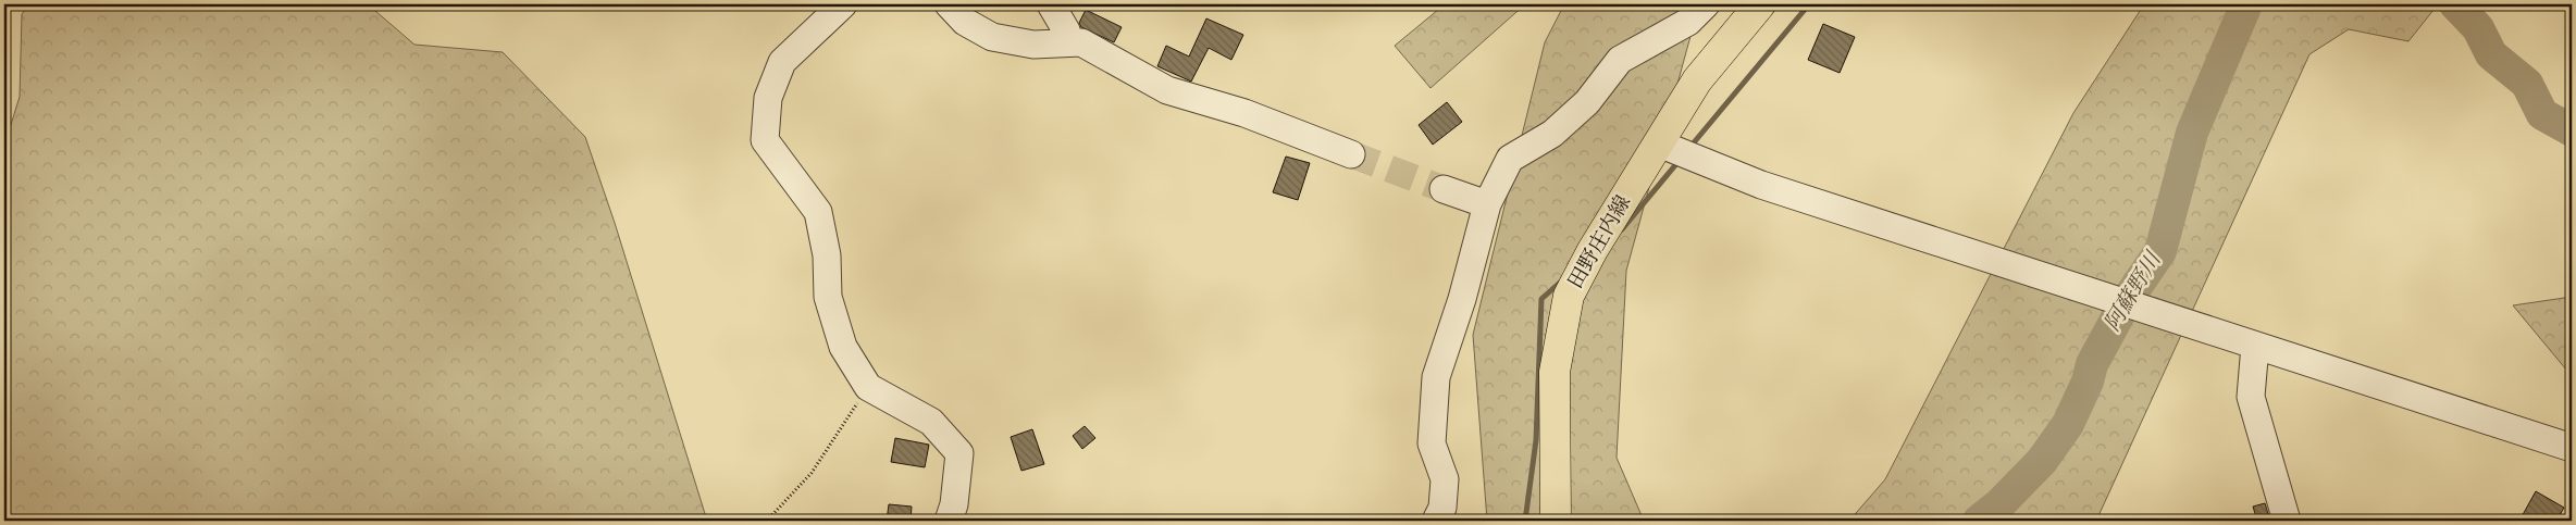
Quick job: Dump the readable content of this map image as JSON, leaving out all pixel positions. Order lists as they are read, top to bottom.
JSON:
{
  "streets": {
    "main road": ["田野庄内線"]
  },
  "water": ["阿蘇野川"]
}
